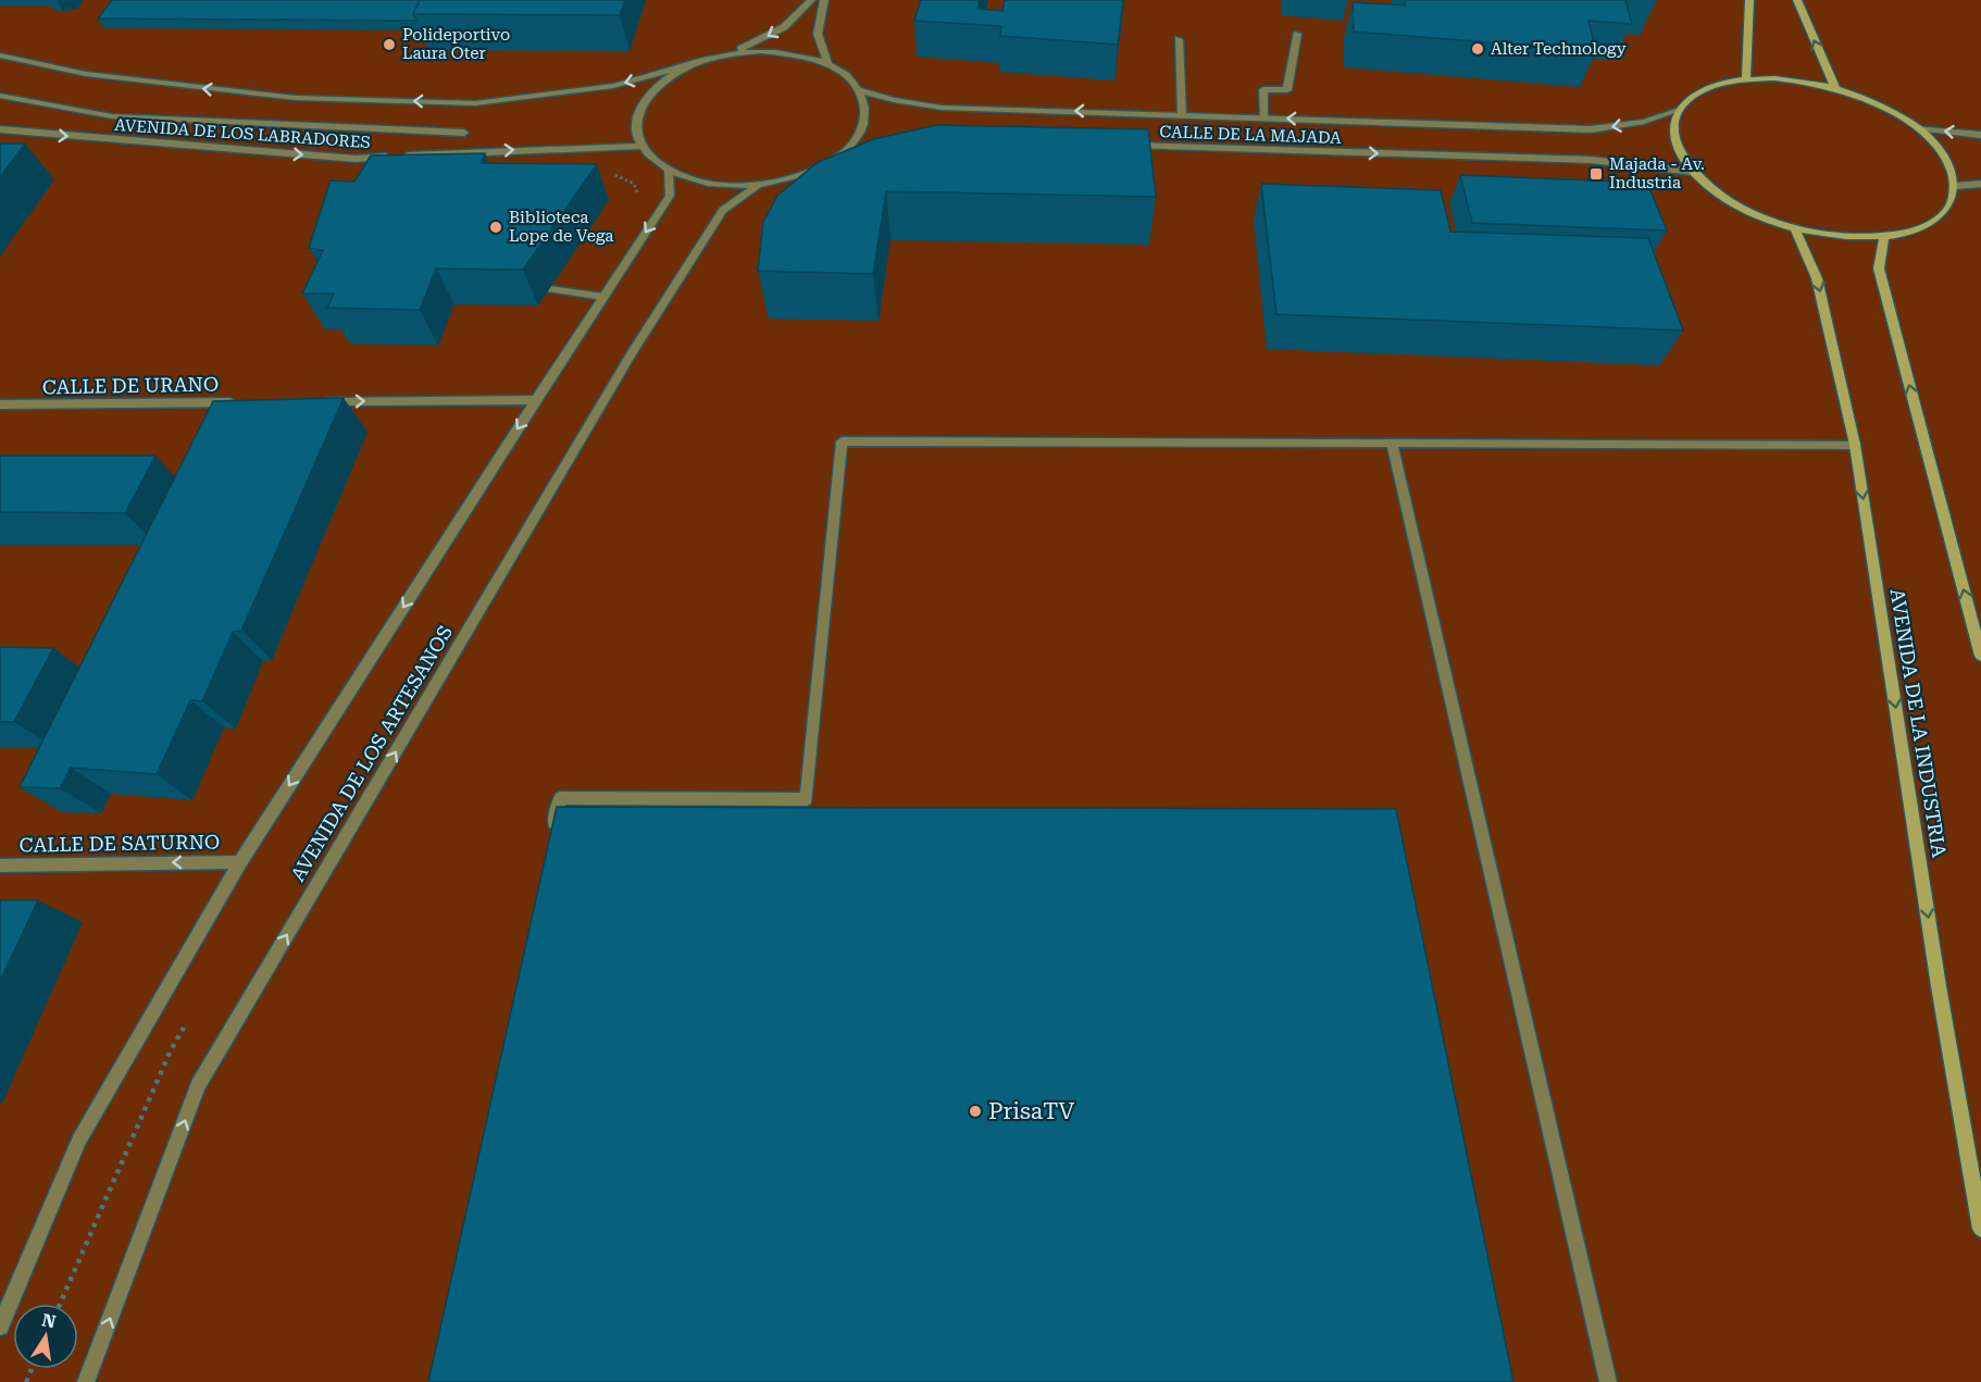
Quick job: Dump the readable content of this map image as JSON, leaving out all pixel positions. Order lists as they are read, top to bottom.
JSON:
{
  "streets": {
    "street": [
      "AVENIDA DE LOS LABRADORES",
      "CALLE DE LA MAJADA",
      "CALLE DE URANO",
      "AVENIDA DE LA INDUSTRIA",
      "AVENIDA DE LOS ARTESANOS",
      "CALLE DE SATURNO"
    ]
  },
  "crossings": [
    ["AVENIDA DE LOS LABRADORES", "CALLE DE LA MAJADA"],
    ["AVENIDA DE LOS LABRADORES", "AVENIDA DE LOS ARTESANOS"],
    ["CALLE DE LA MAJADA", "AVENIDA DE LOS ARTESANOS"]
  ],
  "one_way": ["CALLE DE SATURNO"],
  "places": {
    "other": [
      "Polideportivo Laura Oter",
      "Alter Technology",
      "Biblioteca Lope de Vega",
      "PrisaTV"
    ],
    "transit": ["Majada - Av. Industria"]
  },
  "north": "top"
}
